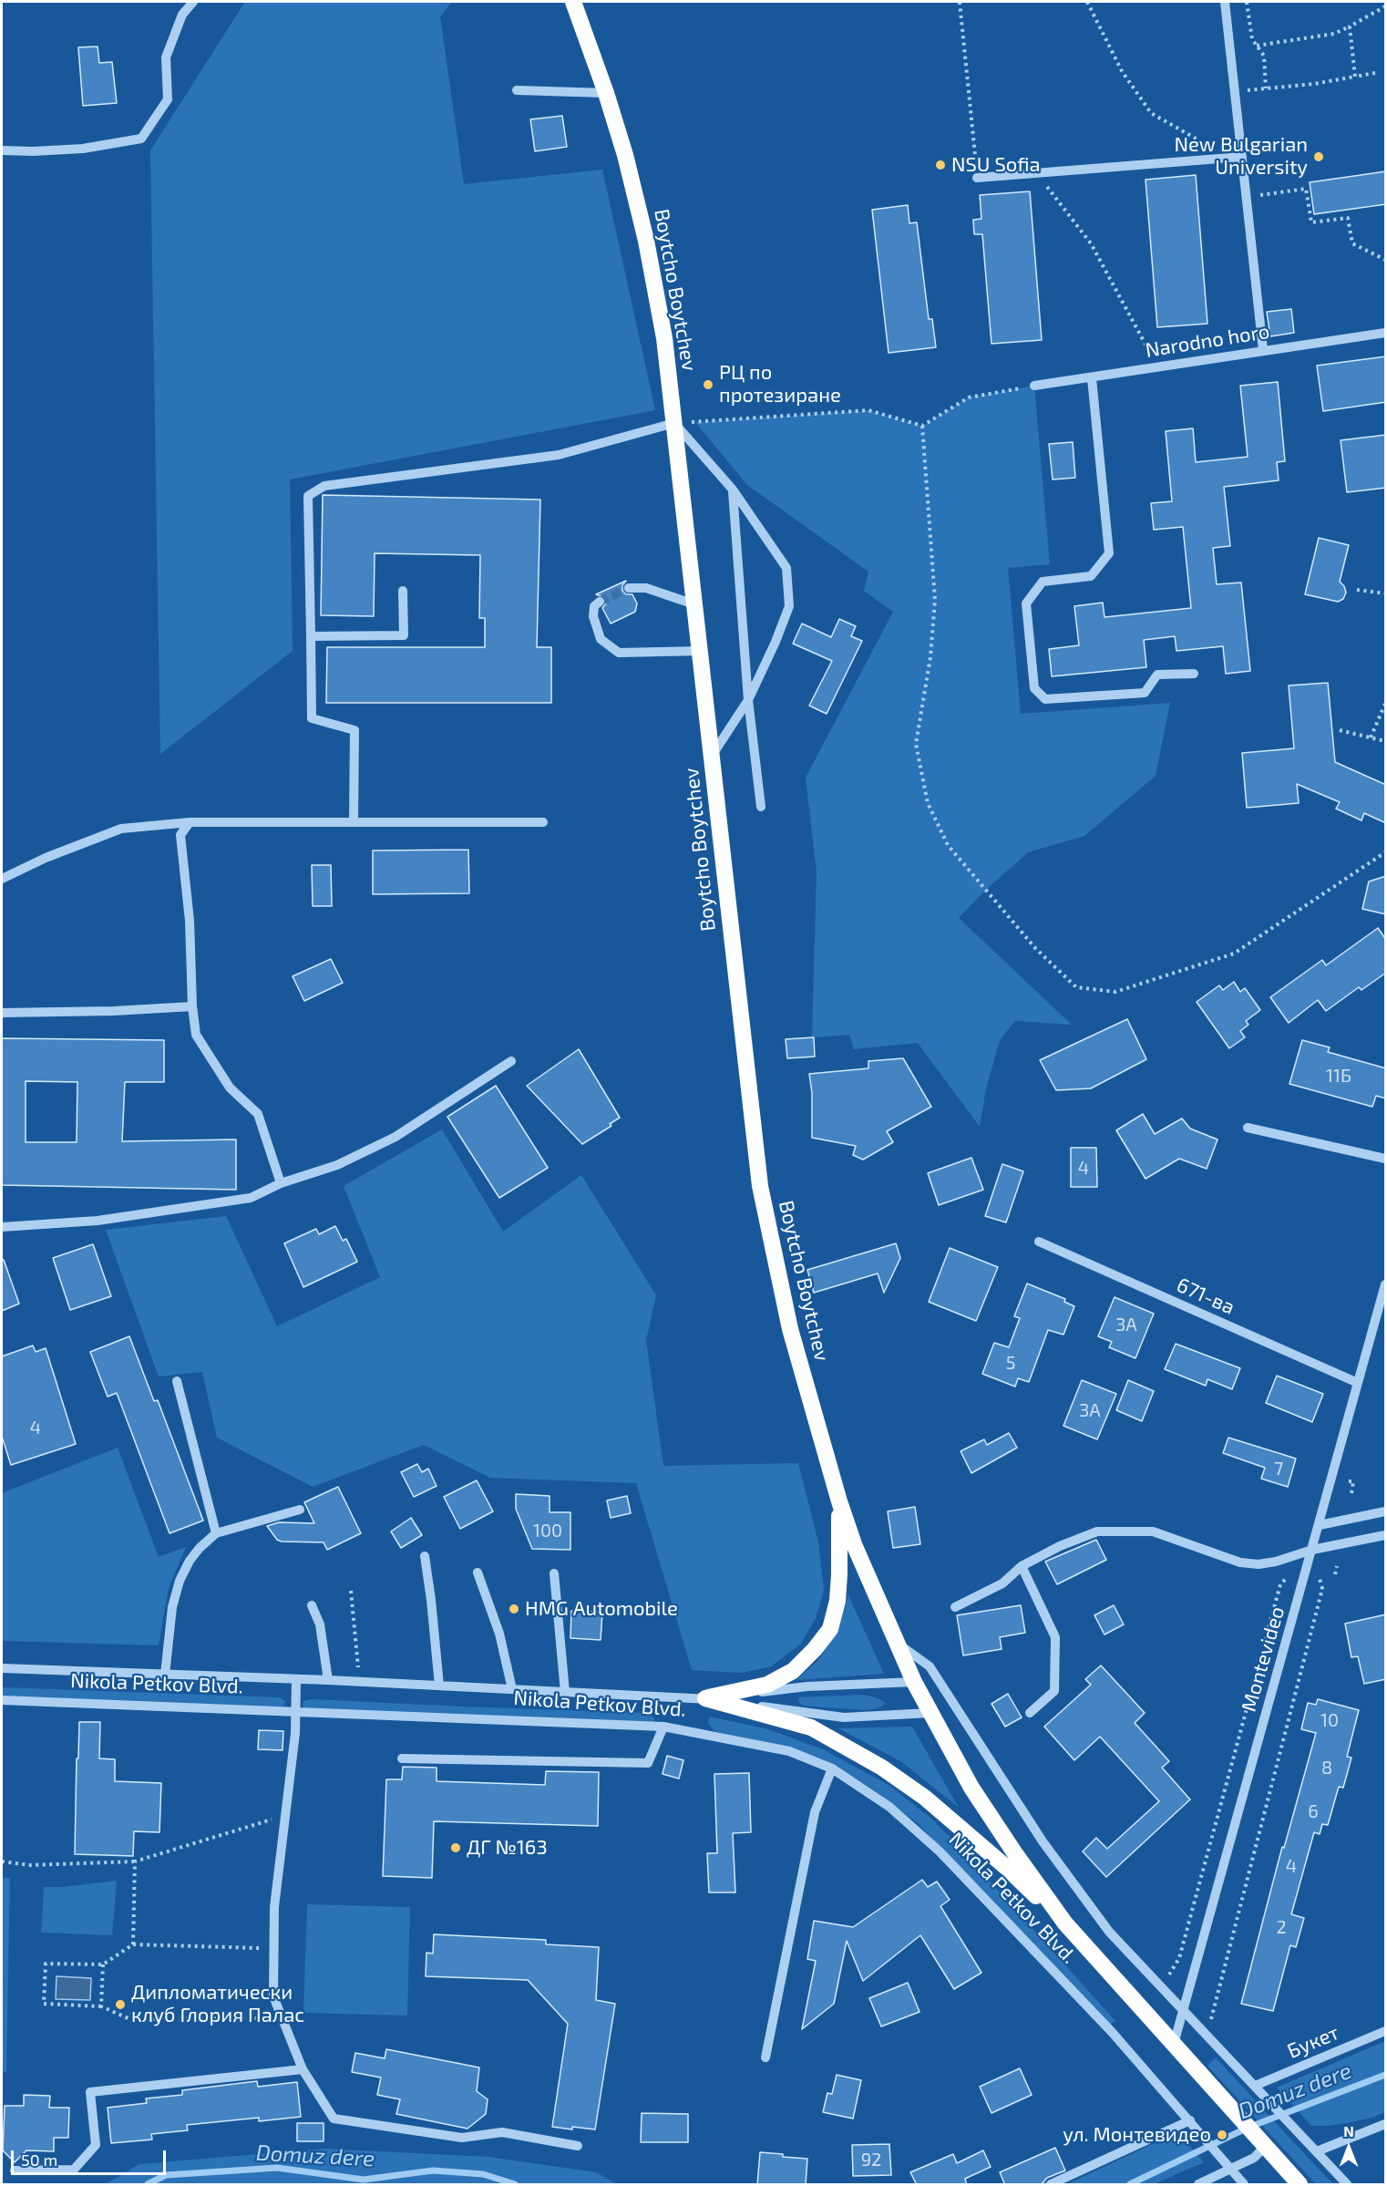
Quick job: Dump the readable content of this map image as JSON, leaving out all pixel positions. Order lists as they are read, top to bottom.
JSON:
{
  "streets": {
    "highway": ["Boytcho Boytchev", "Nikola Petkov Blvd."],
    "street": [
      "Narodno horo",
      "671-ва",
      "Montevideo",
      "Букет"
    ]
  },
  "crossings": [
    ["Boytcho Boytchev", "Nikola Petkov Blvd."],
    ["671-ва", "Montevideo"],
    ["Montevideo", "Nikola Petkov Blvd."]
  ],
  "water": ["Domuz dere"],
  "places": [
    "New Bulgarian University",
    "NSU Sofia",
    "РЦ по протезиране",
    "HMG Automobile",
    "ДГ №163",
    "Дипломатически клуб Глория Палас",
    "ул. Монтевидео"
  ],
  "house_numbers": [
    "11Б",
    "4",
    "3А",
    "5",
    "3А",
    "4",
    "7",
    "100",
    "10",
    "8",
    "6",
    "4",
    "2",
    "92"
  ],
  "scale_bar": "50 m",
  "north": "top"
}
